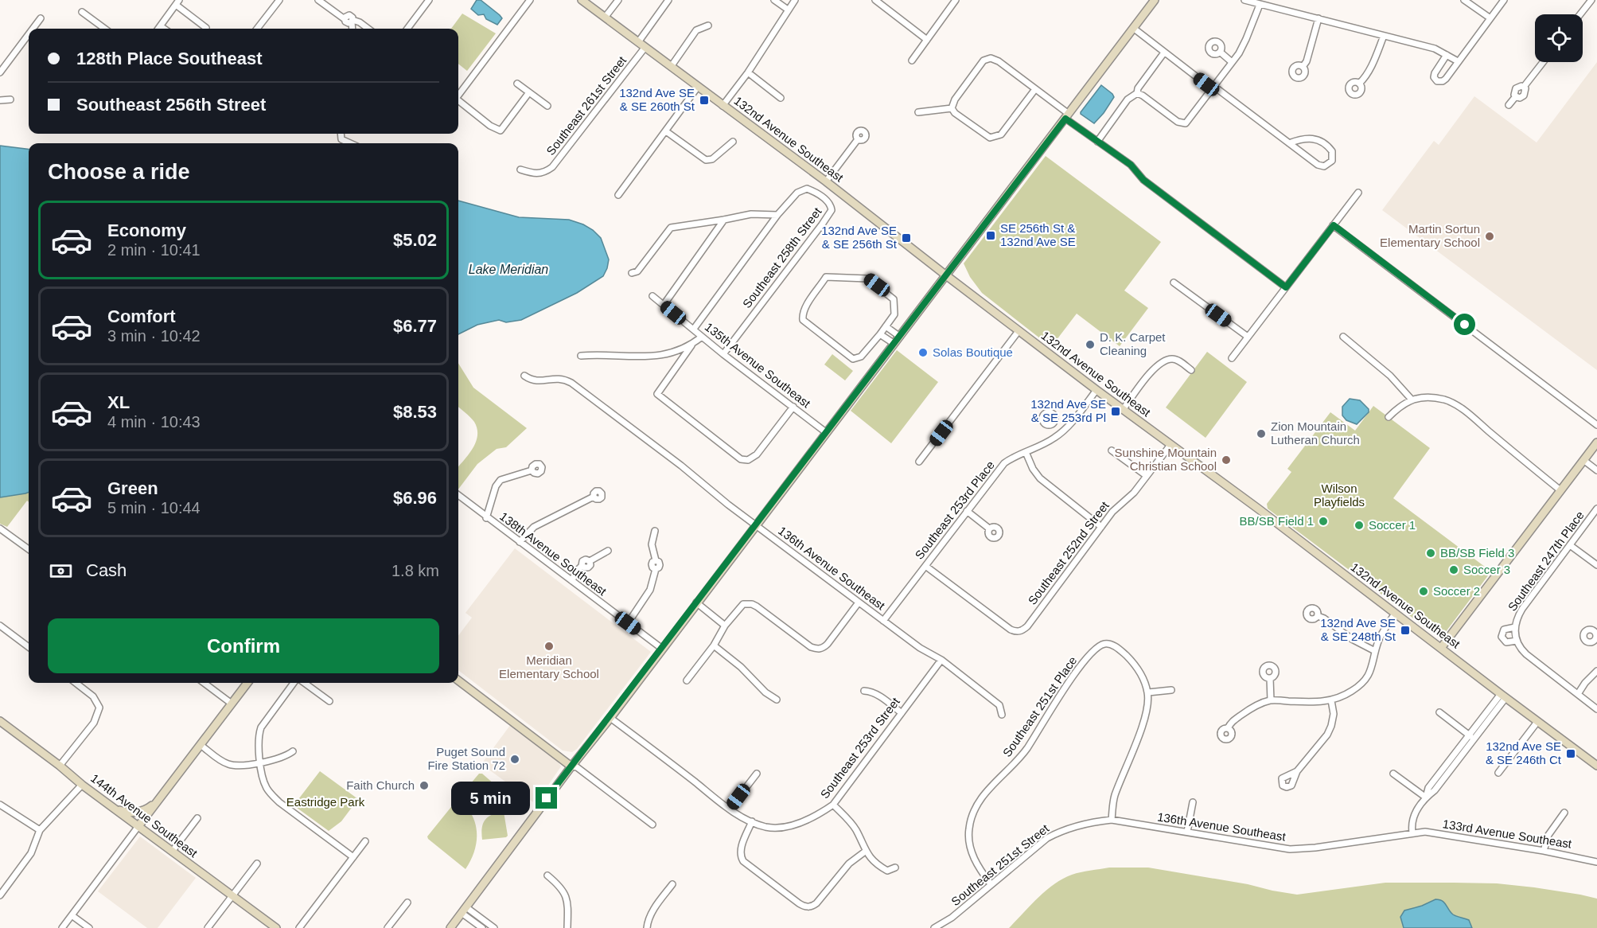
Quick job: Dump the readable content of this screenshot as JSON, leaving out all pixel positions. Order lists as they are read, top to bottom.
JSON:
{
  "streets": {
    "main road": ["132nd Avenue Southeast", "144th Avenue Southeast"],
    "street": [
      "Southeast 261st Street",
      "Southeast 258th Street",
      "135th Avenue Southeast",
      "Southeast 253rd Place",
      "Southeast 252nd Street",
      "138th Avenue Southeast",
      "Southeast 247th Place",
      "136th Avenue Southeast",
      "Southeast 251st Place",
      "Southeast 253rd Street",
      "133rd Avenue Southeast",
      "Southeast 251st Street"
    ]
  },
  "crossings": [
    ["Southeast 261st Street", "132nd Avenue Southeast"],
    ["132nd Avenue Southeast", "Southeast 253rd Place"],
    ["132nd Avenue Southeast", "Southeast 252nd Street"],
    ["Southeast 258th Street", "135th Avenue Southeast"],
    ["Southeast 253rd Place", "Southeast 252nd Street"],
    ["Southeast 253rd Place", "136th Avenue Southeast"],
    ["136th Avenue Southeast", "Southeast 253rd Street"],
    ["136th Avenue Southeast", "133rd Avenue Southeast"],
    ["136th Avenue Southeast", "Southeast 251st Street"],
    ["Southeast 251st Place", "Southeast 251st Street"]
  ],
  "water": ["Lake Meridian"],
  "parks": ["Wilson Playfields", "Eastridge Park"],
  "places": {
    "transit": [
      "132nd Ave SE & SE 260th St",
      "SE 256th St & 132nd Ave SE",
      "132nd Ave SE & SE 256th St",
      "132nd Ave SE & SE 253rd Pl",
      "132nd Ave SE & SE 248th St",
      "132nd Ave SE & SE 246th Ct"
    ],
    "other": [
      "Martin Sortun Elementary School",
      "D. K. Carpet Cleaning",
      "Solas Boutique",
      "Zion Mountain Lutheran Church",
      "Sunshine Mountain Christian School",
      "BB/SB Field 1",
      "Soccer 1",
      "BB/SB Field 3",
      "Soccer 3",
      "Soccer 2",
      "Meridian Elementary School",
      "Puget Sound Fire Station 72",
      "Faith Church"
    ]
  },
  "page": {
    "banner": ["128th Place Southeast", "Southeast 256th Street"],
    "heading": "Choose a ride",
    "list": [
      {
        "name": "Economy",
        "note": "2 min · 10:41",
        "value": "$5.02"
      },
      {
        "name": "Comfort",
        "note": "3 min · 10:42",
        "value": "$6.77"
      },
      {
        "name": "XL",
        "note": "4 min · 10:43",
        "value": "$8.53"
      },
      {
        "name": "Green",
        "note": "5 min · 10:44",
        "value": "$6.96"
      }
    ],
    "pay": ["Cash", "1.8 km"],
    "buttons": "Confirm",
    "bubble": "5 min"
  }
}
